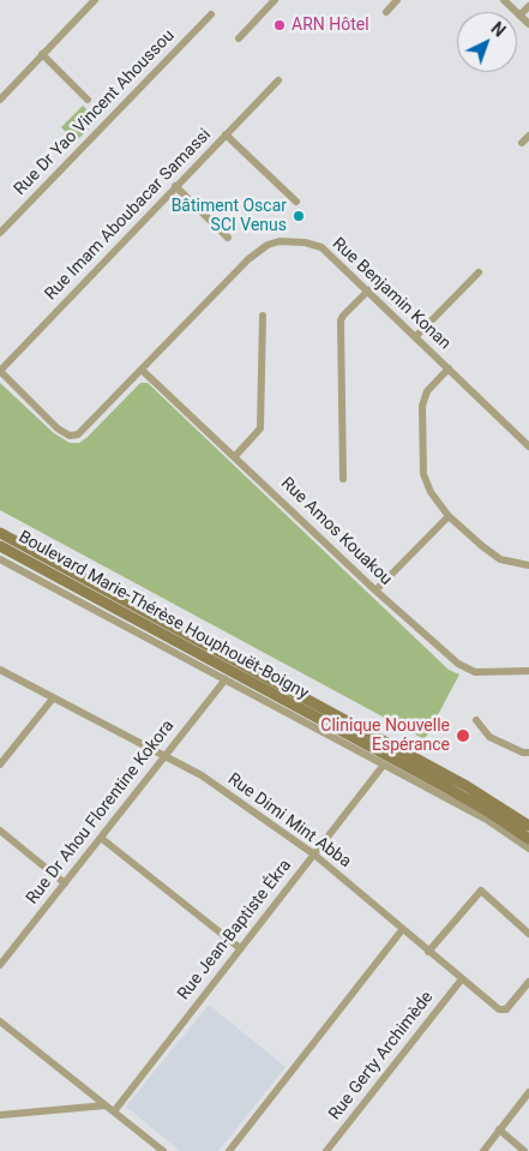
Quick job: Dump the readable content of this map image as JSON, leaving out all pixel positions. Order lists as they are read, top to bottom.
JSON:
{
  "streets": {
    "main road": ["Boulevard Marie-Thérèse Houphouët-Boigny"],
    "street": [
      "Rue Dr Yao Vincent Ahoussou",
      "Rue Imam Aboubacar Samassi",
      "Rue Benjamin Konan",
      "Rue Amos Kouakou",
      "Rue Dr Ahou Florentine Kokora",
      "Rue Dimi Mint Abba",
      "Rue Jean-Baptiste Ékra",
      "Rue Gerty Archimède"
    ]
  },
  "crossings": [
    ["Rue Imam Aboubacar Samassi", "Rue Benjamin Konan"],
    ["Rue Benjamin Konan", "Rue Amos Kouakou"],
    ["Rue Dr Ahou Florentine Kokora", "Rue Dimi Mint Abba"],
    ["Rue Dimi Mint Abba", "Rue Jean-Baptiste Ékra"],
    ["Rue Dimi Mint Abba", "Rue Gerty Archimède"]
  ],
  "places": ["ARN Hôtel", "Bâtiment Oscar SCI Venus", "Clinique Nouvelle Espérance"],
  "north": "top right"
}
